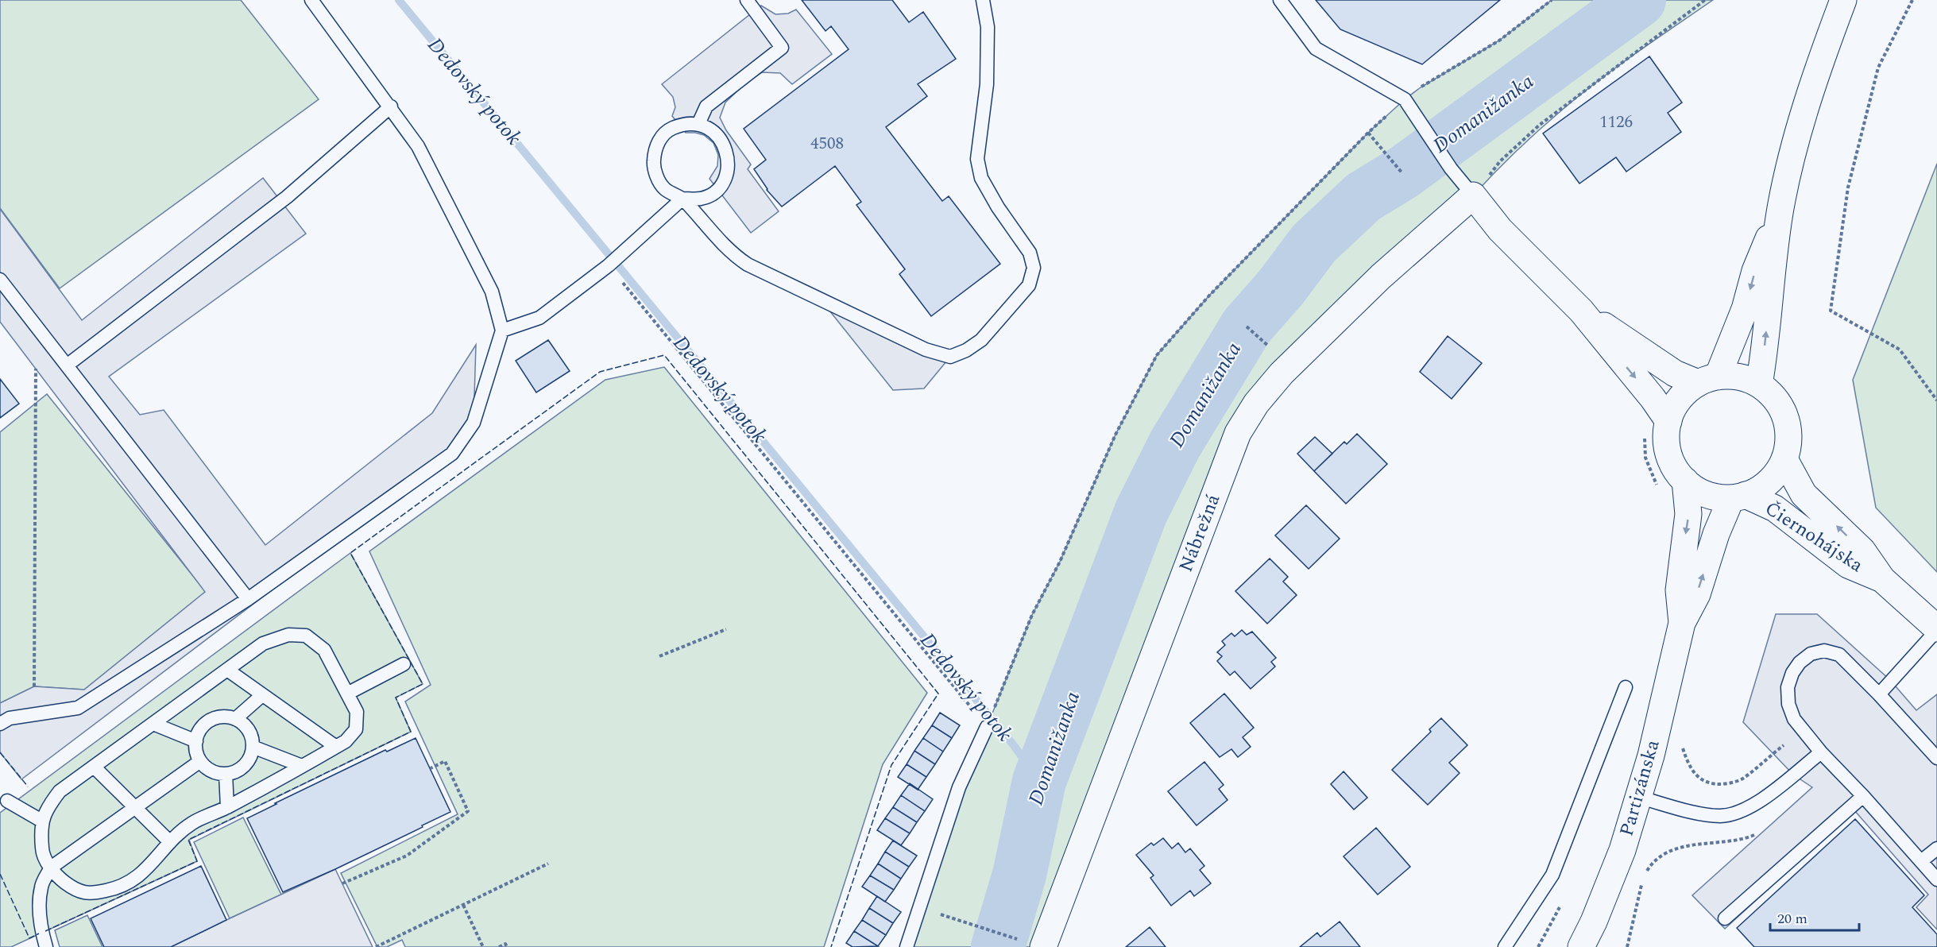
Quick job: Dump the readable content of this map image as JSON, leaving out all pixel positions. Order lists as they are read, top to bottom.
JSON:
{
  "streets": {
    "street": ["Nábrežná", "Čiernohájska", "Partizánska"]
  },
  "crossings": [
    ["Čiernohájska", "Partizánska"]
  ],
  "water": ["Dedovský potok", "Domanižanka"],
  "house_numbers": ["1126", "4508"],
  "scale_bar": "20 m"
}
